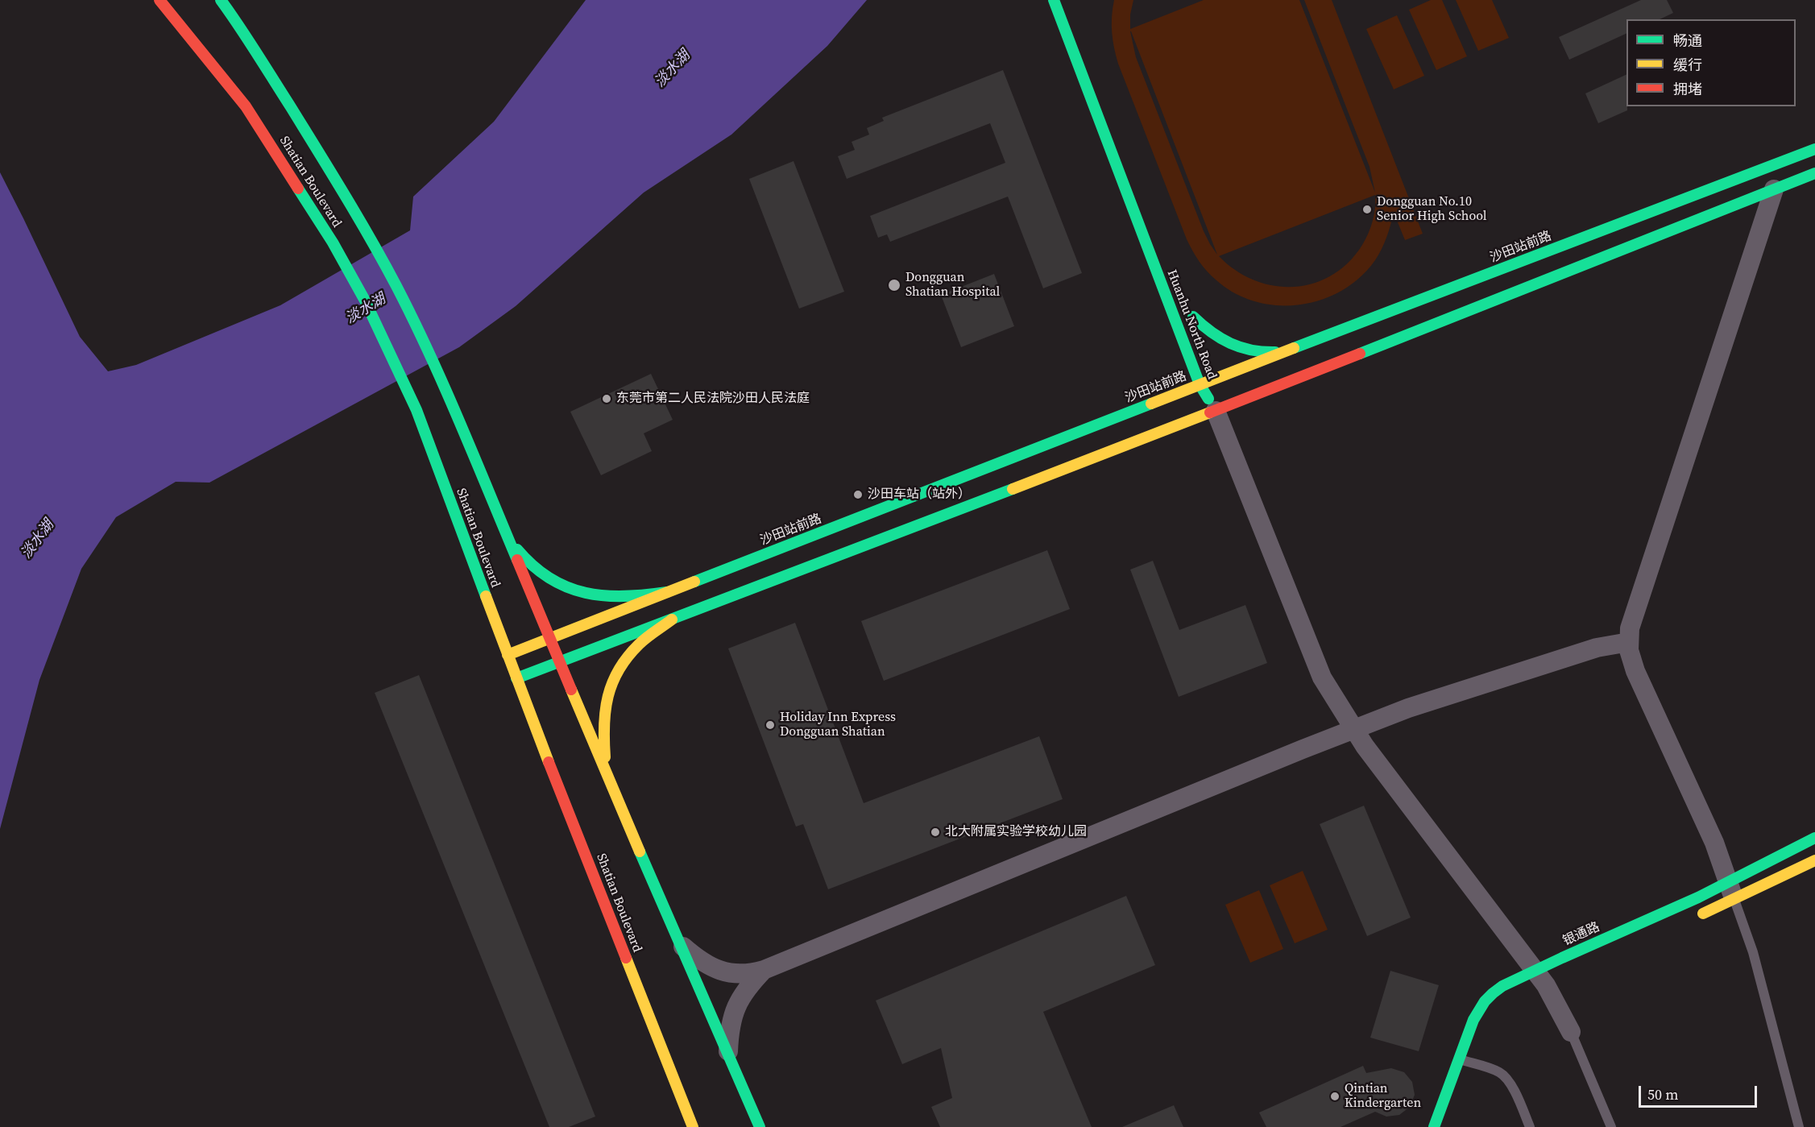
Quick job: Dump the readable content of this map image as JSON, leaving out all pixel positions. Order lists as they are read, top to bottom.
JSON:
{
  "streets": {
    "street": [
      "Shatian Boulevard",
      "沙田站前路",
      "Huanhu North Road",
      "银通路"
    ]
  },
  "crossings": [
    ["Shatian Boulevard", "沙田站前路"],
    ["沙田站前路", "Huanhu North Road"]
  ],
  "water": ["淡水湖"],
  "places": [
    "Dongguan No.10 Senior High School",
    "Dongguan Shatian Hospital",
    "东莞市第二人民法院沙田人民法庭",
    "沙田车站（站外）",
    "Holiday Inn Express Dongguan Shatian",
    "北大附属实验学校幼儿园",
    "Qintian Kindergarten"
  ],
  "legend": ["畅通", "缓行", "拥堵"],
  "scale_bar": "50 m"
}
